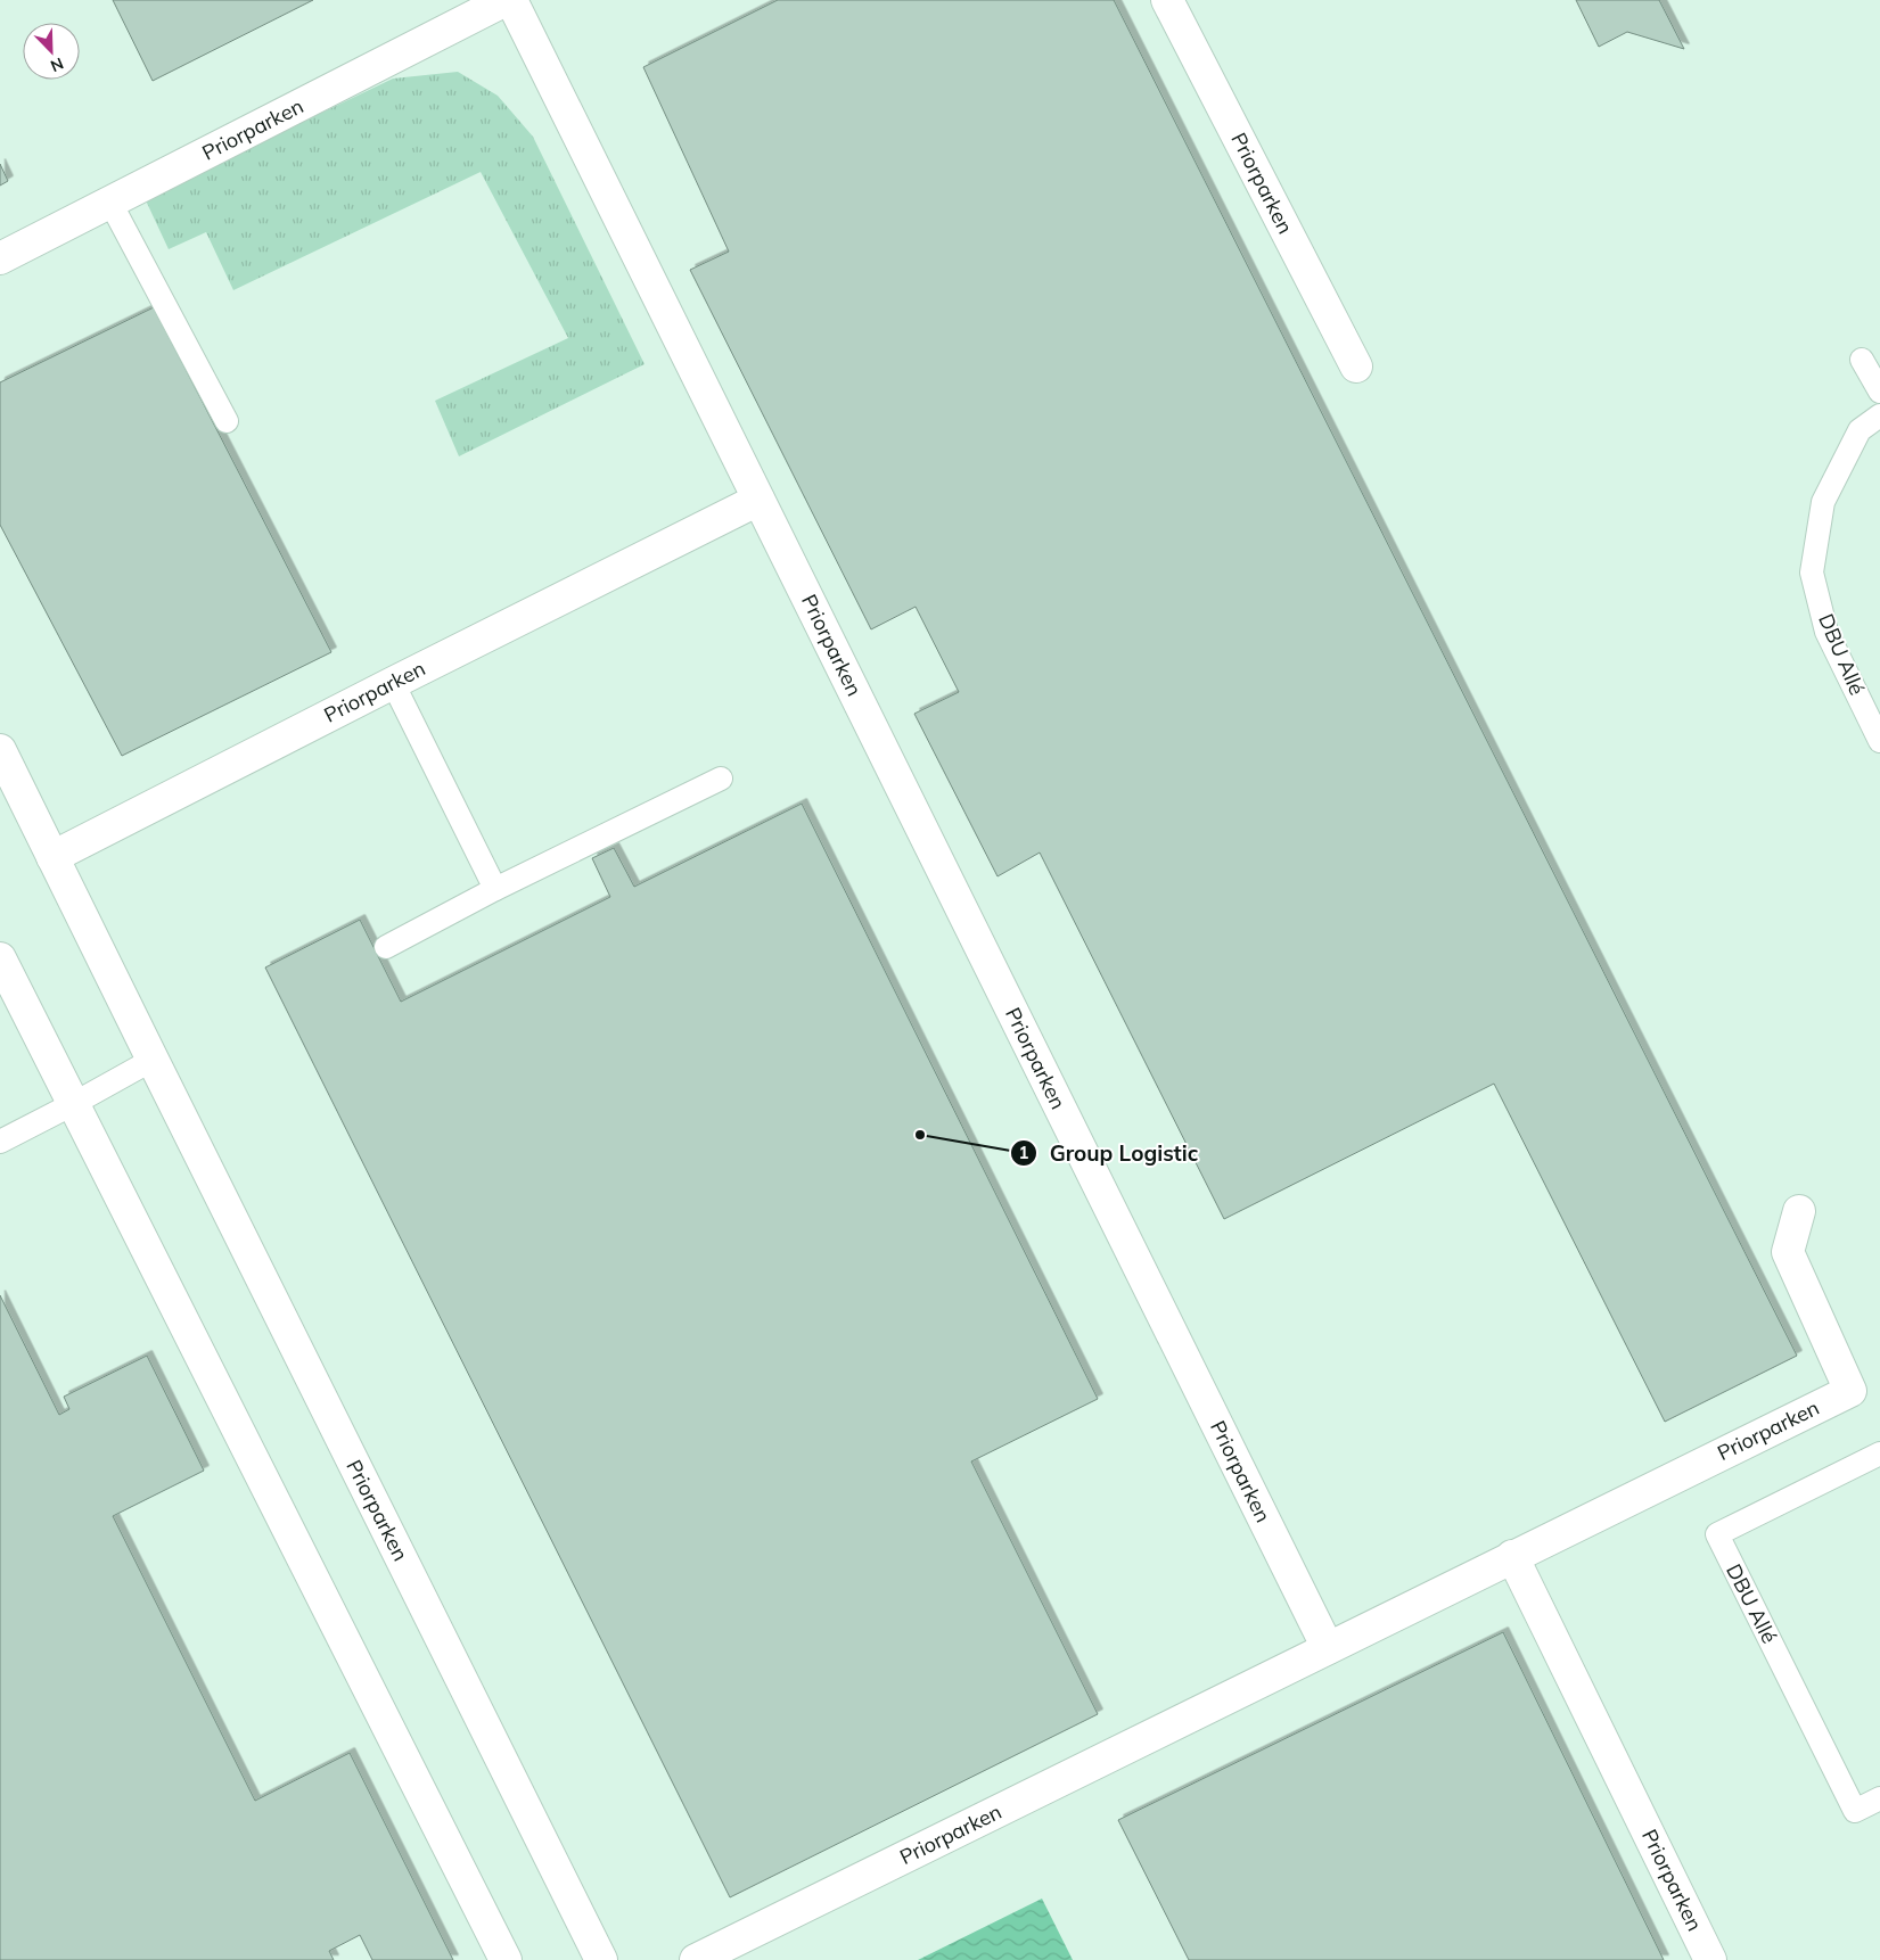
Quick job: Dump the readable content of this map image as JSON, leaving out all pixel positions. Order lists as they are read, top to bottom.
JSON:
{
  "streets": {
    "street": ["Priorparken"],
    "lane": ["DBU Allé"]
  },
  "places": ["Group Logistic"],
  "north": "bottom right"
}
